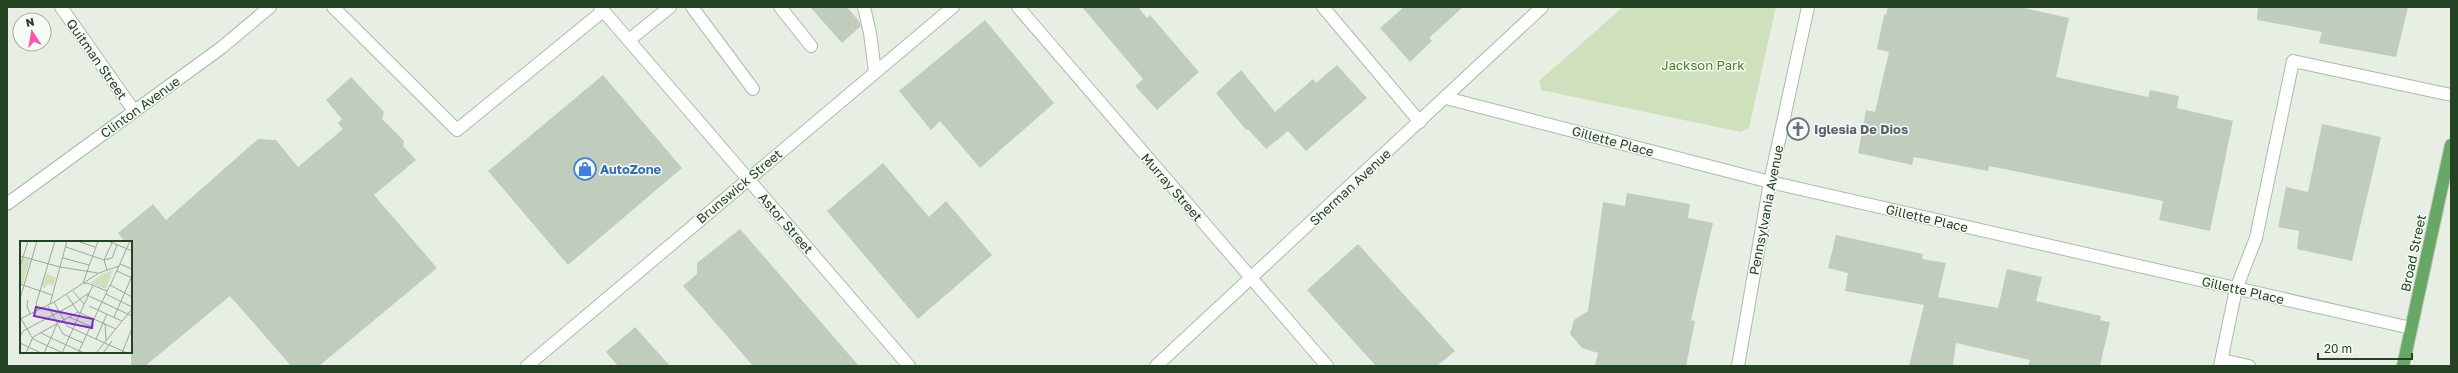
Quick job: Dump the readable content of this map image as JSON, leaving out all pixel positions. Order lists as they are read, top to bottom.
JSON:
{
  "streets": {
    "main road": ["Broad Street"],
    "street": [
      "Quitman Street",
      "Clinton Avenue",
      "Gillette Place",
      "Brunswick Street",
      "Murray Street",
      "Sherman Avenue",
      "Pennsylvania Avenue",
      "Astor Street"
    ]
  },
  "crossings": [
    ["Quitman Street", "Clinton Avenue"],
    ["Gillette Place", "Sherman Avenue"],
    ["Gillette Place", "Pennsylvania Avenue"],
    ["Gillette Place", "Broad Street"],
    ["Brunswick Street", "Astor Street"],
    ["Murray Street", "Sherman Avenue"]
  ],
  "parks": ["Jackson Park"],
  "places": {
    "church": ["Iglesia De Dios"],
    "shop": ["AutoZone"]
  },
  "scale_bar": "20 m",
  "north": "top"
}
